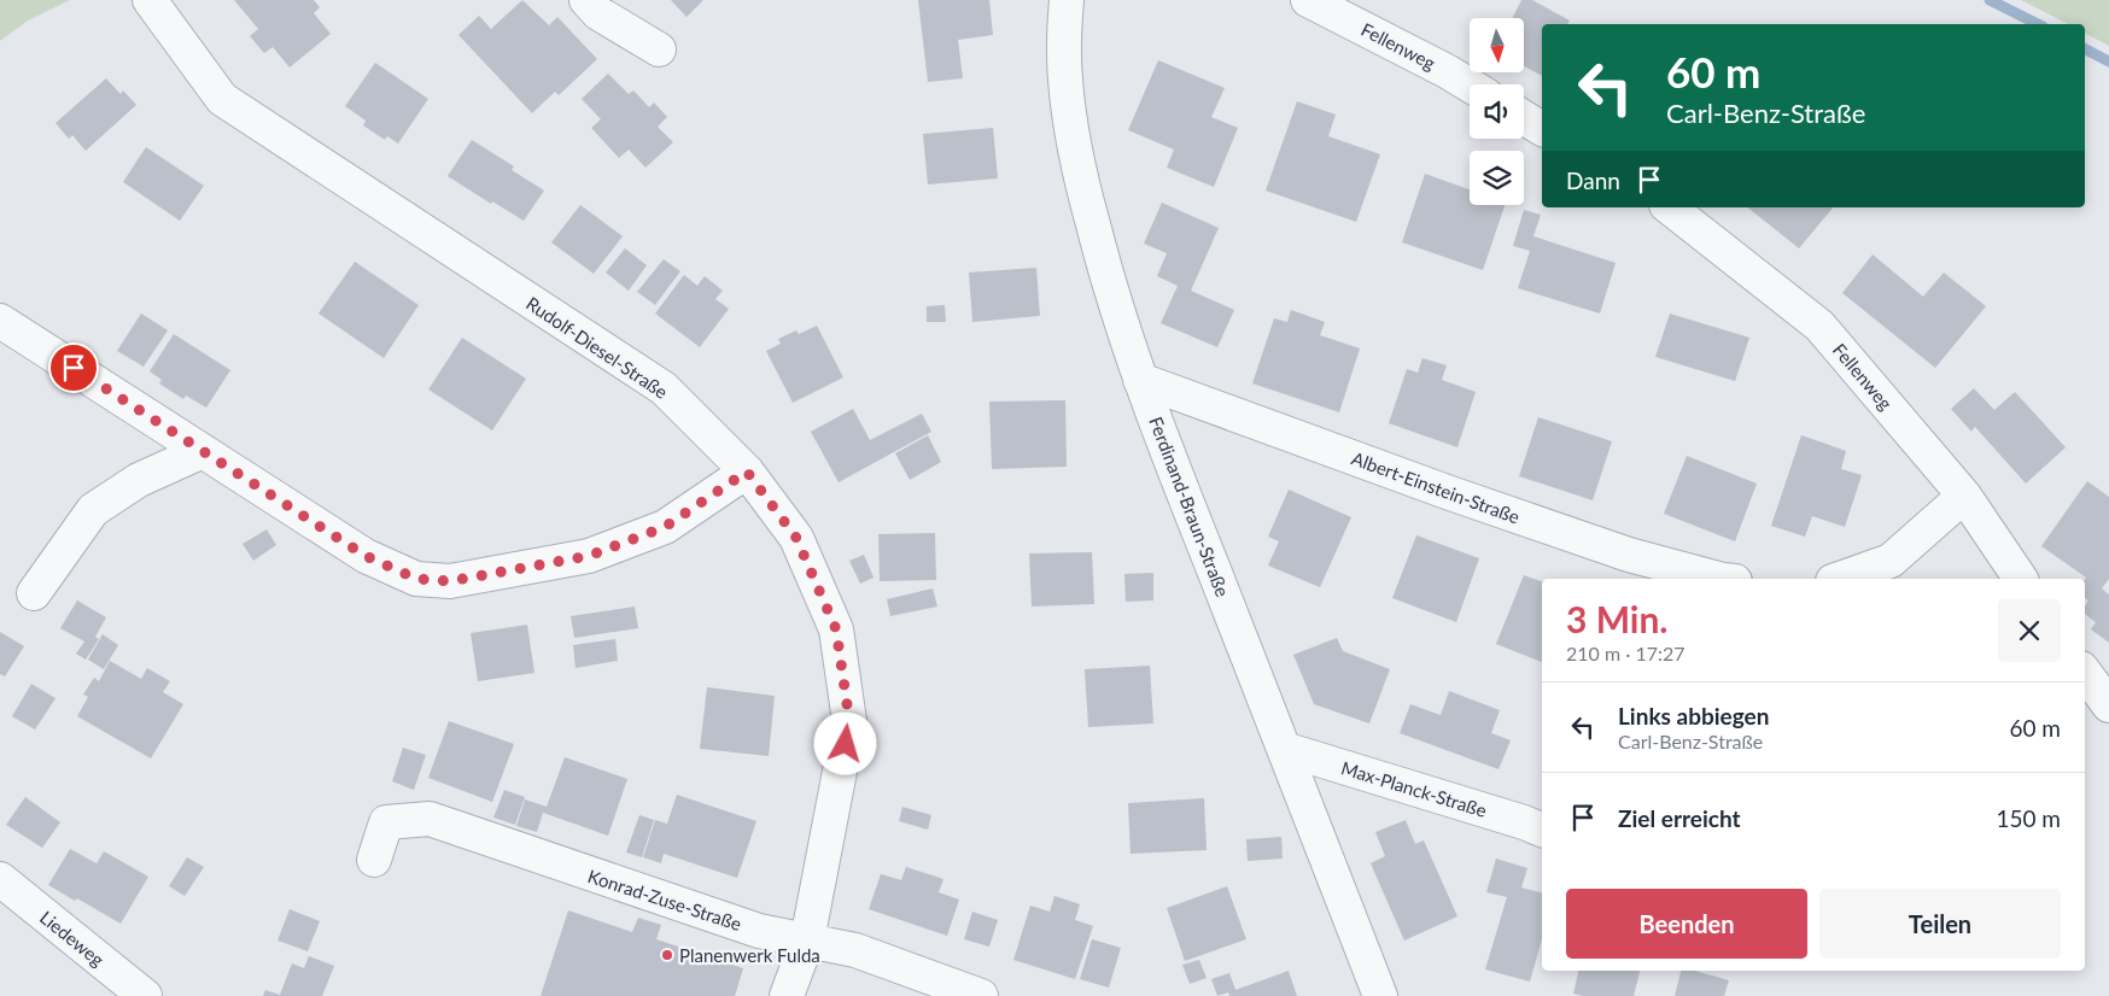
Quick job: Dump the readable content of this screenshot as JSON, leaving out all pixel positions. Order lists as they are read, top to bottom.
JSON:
{
  "streets": {
    "street": [
      "Fellenweg",
      "Rudolf-Diesel-Straße",
      "Albert-Einstein-Straße",
      "Ferdinand-Braun-Straße",
      "Max-Planck-Straße",
      "Konrad-Zuse-Straße",
      "Liedeweg"
    ]
  },
  "crossings": [
    ["Rudolf-Diesel-Straße", "Konrad-Zuse-Straße"],
    ["Albert-Einstein-Straße", "Ferdinand-Braun-Straße"],
    ["Ferdinand-Braun-Straße", "Max-Planck-Straße"]
  ],
  "places": ["Planenwerk Fulda"],
  "north": "bottom",
  "page": {
    "turn": ["60 m", "Carl-Benz-Straße"],
    "then": "Dann",
    "heading": ["3 Min.", "210 m · 17:27"],
    "list": [
      {
        "name": "Links abbiegen",
        "note": "Carl-Benz-Straße",
        "value": "60 m"
      },
      {
        "name": "Ziel erreicht",
        "value": "150 m"
      }
    ],
    "buttons": ["Beenden", "Teilen"]
  }
}
